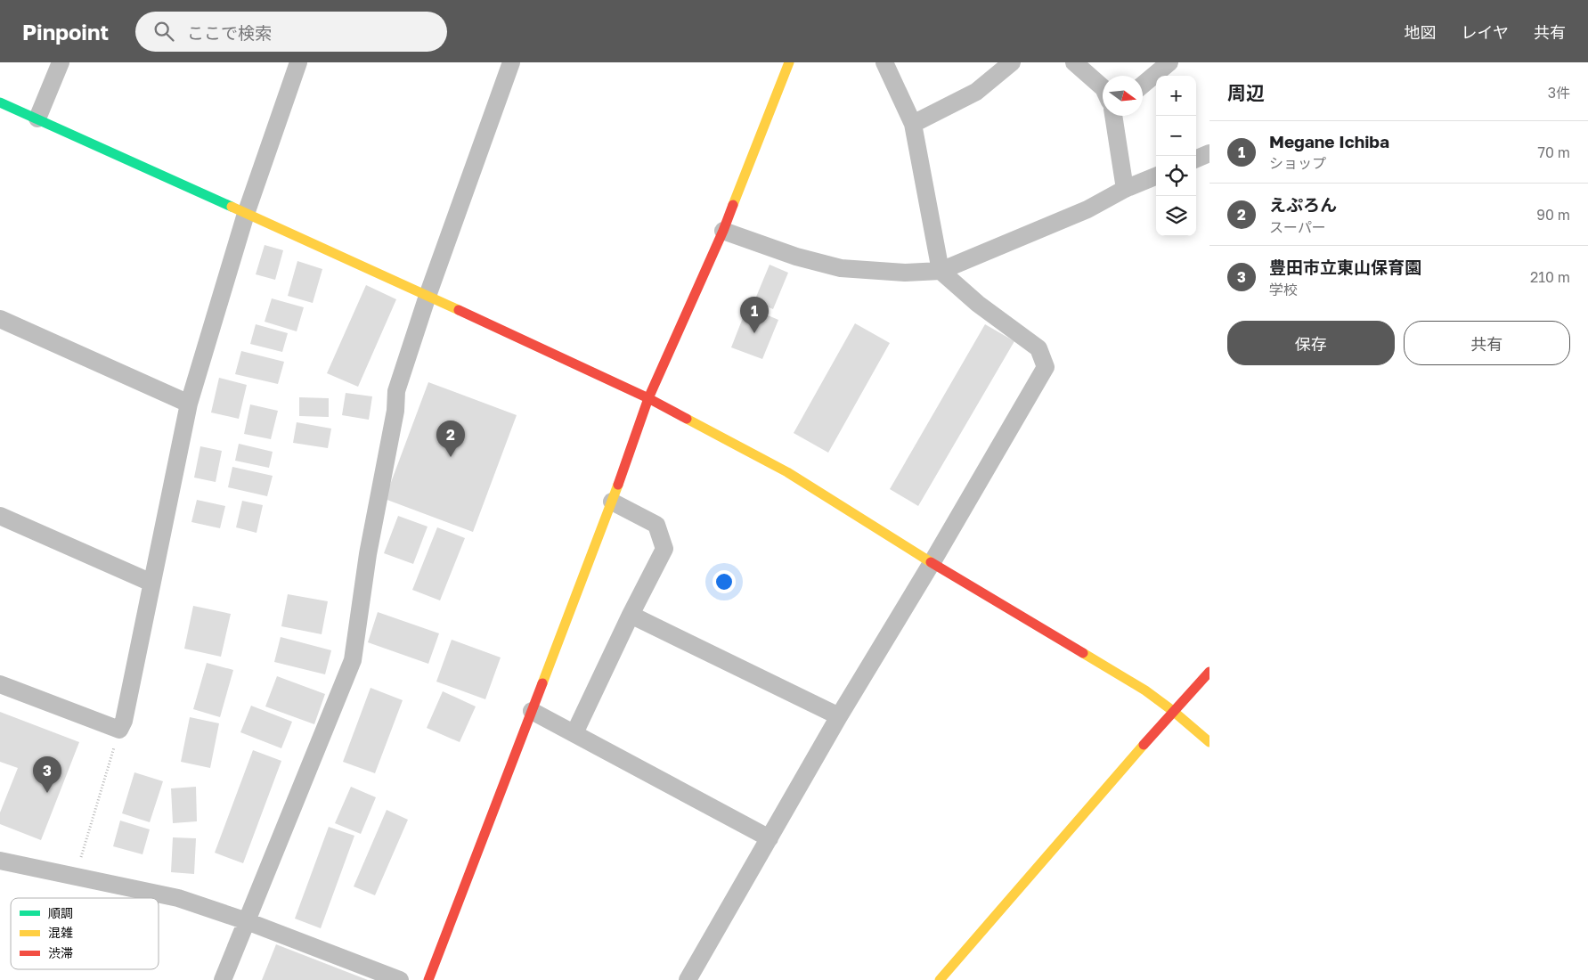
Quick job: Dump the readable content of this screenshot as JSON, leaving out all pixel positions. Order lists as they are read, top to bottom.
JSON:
{
  "legend": ["順調", "混雑", "渋滞"],
  "north": "right",
  "page": {
    "header": "Pinpoint",
    "search": "ここで検索",
    "nav": ["地図", "レイヤ", "共有"],
    "heading": ["周辺", "3件"],
    "map_buttons": ["+", "−"],
    "list": [
      {
        "mark": "1",
        "name": "Megane Ichiba",
        "note": "ショップ",
        "value": "70 m"
      },
      {
        "mark": "2",
        "name": "えぷろん",
        "note": "スーパー",
        "value": "90 m"
      },
      {
        "mark": "3",
        "name": "豊田市立東山保育園",
        "note": "学校",
        "value": "210 m"
      }
    ],
    "pins": ["1", "2", "3"],
    "buttons": ["保存", "共有"]
  }
}
